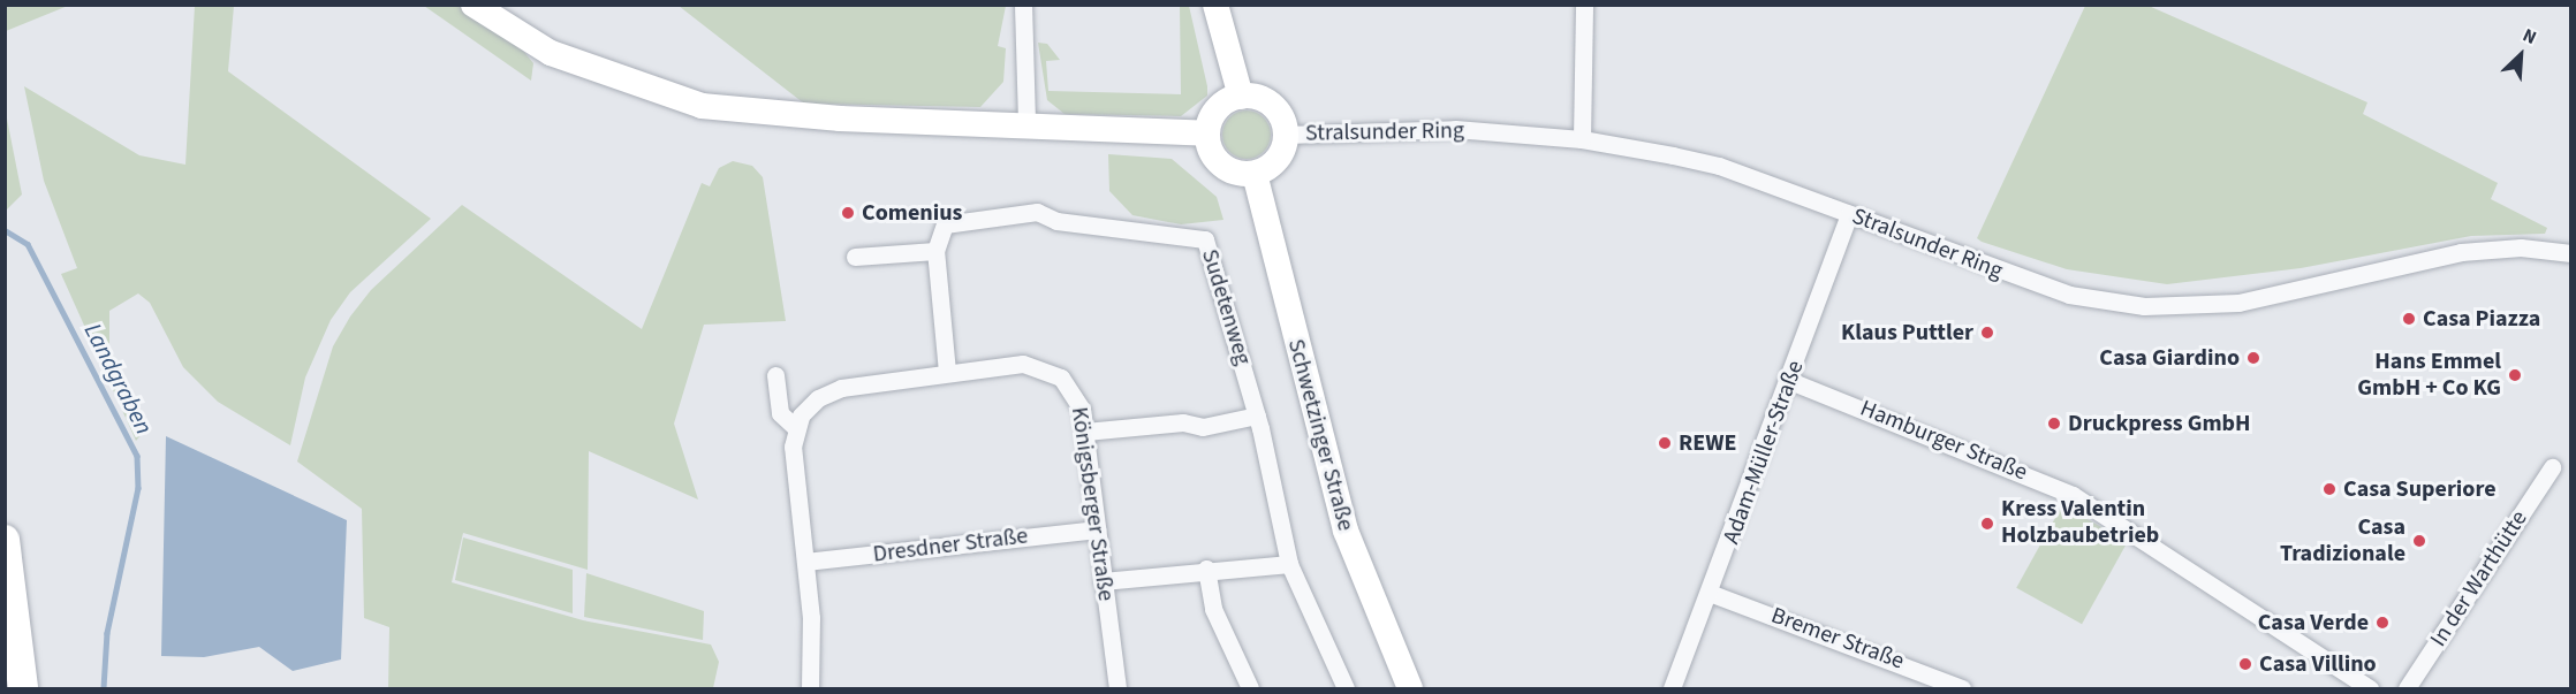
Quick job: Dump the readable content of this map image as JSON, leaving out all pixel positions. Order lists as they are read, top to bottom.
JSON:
{
  "streets": {
    "main road": ["Schwetzinger Straße"],
    "street": [
      "Stralsunder Ring",
      "Sudetenweg",
      "Hamburger Straße",
      "Adam-Müller-Straße",
      "Königsberger Straße",
      "Dresdner Straße",
      "In der Warthütte",
      "Bremer Straße"
    ]
  },
  "crossings": [
    ["Stralsunder Ring", "Schwetzinger Straße"],
    ["Stralsunder Ring", "Adam-Müller-Straße"],
    ["Hamburger Straße", "Adam-Müller-Straße"],
    ["Adam-Müller-Straße", "Bremer Straße"],
    ["Königsberger Straße", "Dresdner Straße"]
  ],
  "water": ["Landgraben"],
  "places": [
    "Comenius",
    "Casa Piazza",
    "Klaus Puttler",
    "Casa Giardino",
    "Hans Emmel GmbH + Co KG",
    "Druckpress GmbH",
    "REWE",
    "Casa Superiore",
    "Kress Valentin Holzbaubetrieb",
    "Casa Tradizionale",
    "Casa Verde",
    "Casa Villino"
  ],
  "north": "top right"
}
